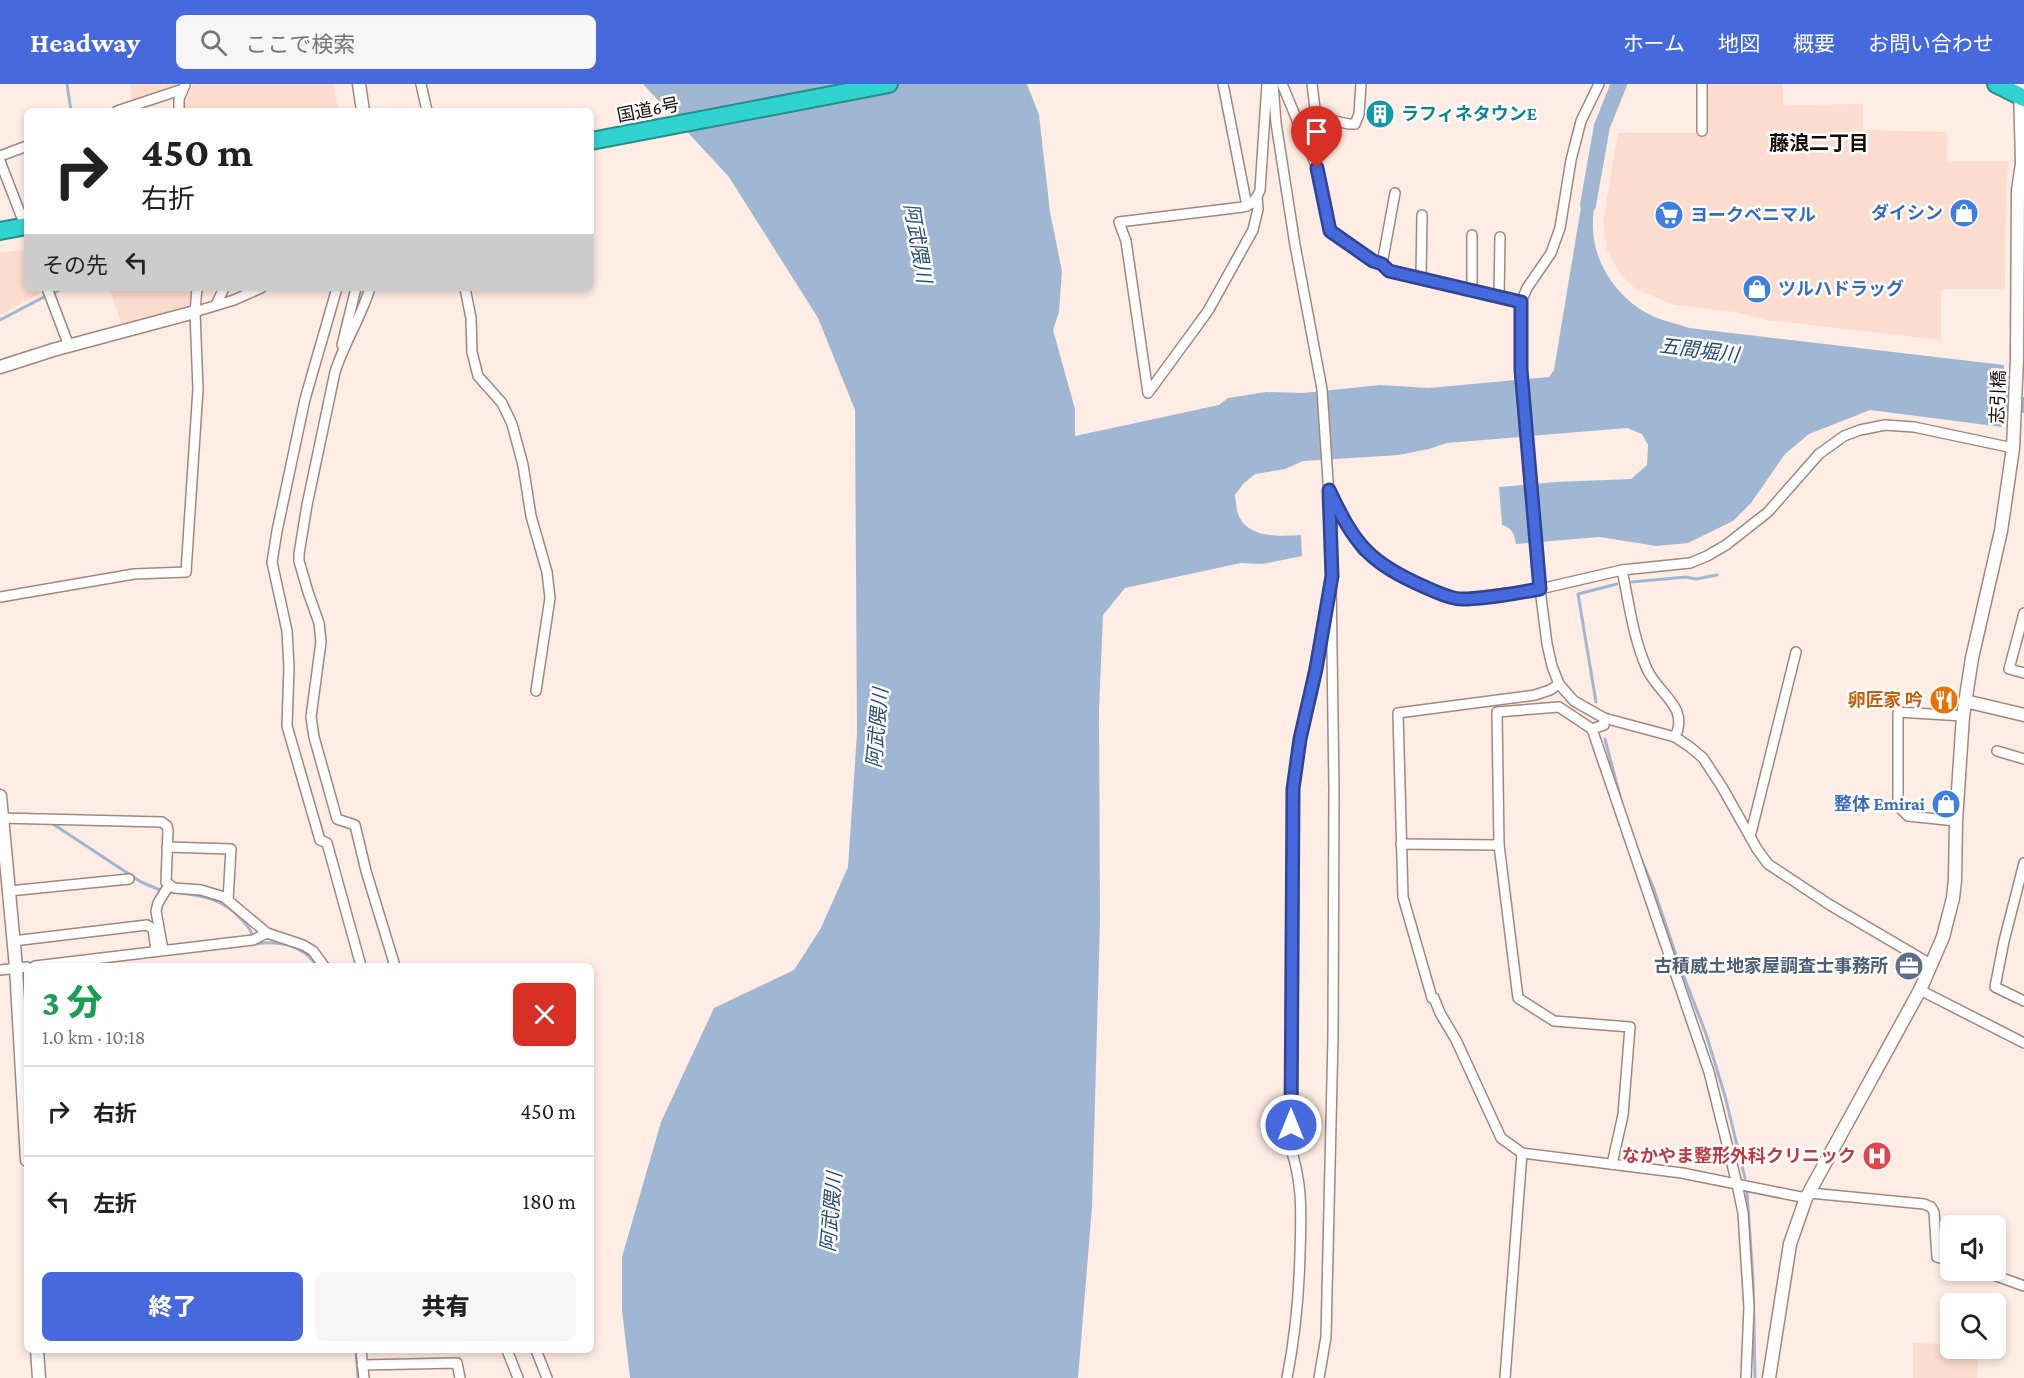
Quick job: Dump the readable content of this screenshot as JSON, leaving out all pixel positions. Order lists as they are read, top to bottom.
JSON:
{
  "streets": {
    "highway": ["国道6号"],
    "street": ["志引橋"]
  },
  "districts": ["藤浪二丁目"],
  "water": ["阿武隈川", "五間堀川"],
  "places": {
    "building": ["ラフィネタウンE"],
    "shop": ["ダイシン", "ツルハドラッグ", "整体 Emirai"],
    "supermarket": ["ヨークベニマル"],
    "restaurant": ["卵匠家 吟"],
    "office": ["古積威土地家屋調査士事務所"],
    "hospital": ["なかやま整形外科クリニック"]
  },
  "page": {
    "header": "Headway",
    "search": "ここで検索",
    "nav": [
      "ホーム",
      "地図",
      "概要",
      "お問い合わせ"
    ],
    "turn": ["450 m", "右折"],
    "then": "その先",
    "heading": ["3 分", "1.0 km · 10:18"],
    "list": [
      {
        "name": "右折",
        "value": "450 m"
      },
      {
        "name": "左折",
        "value": "180 m"
      }
    ],
    "buttons": ["終了", "共有"]
  }
}
